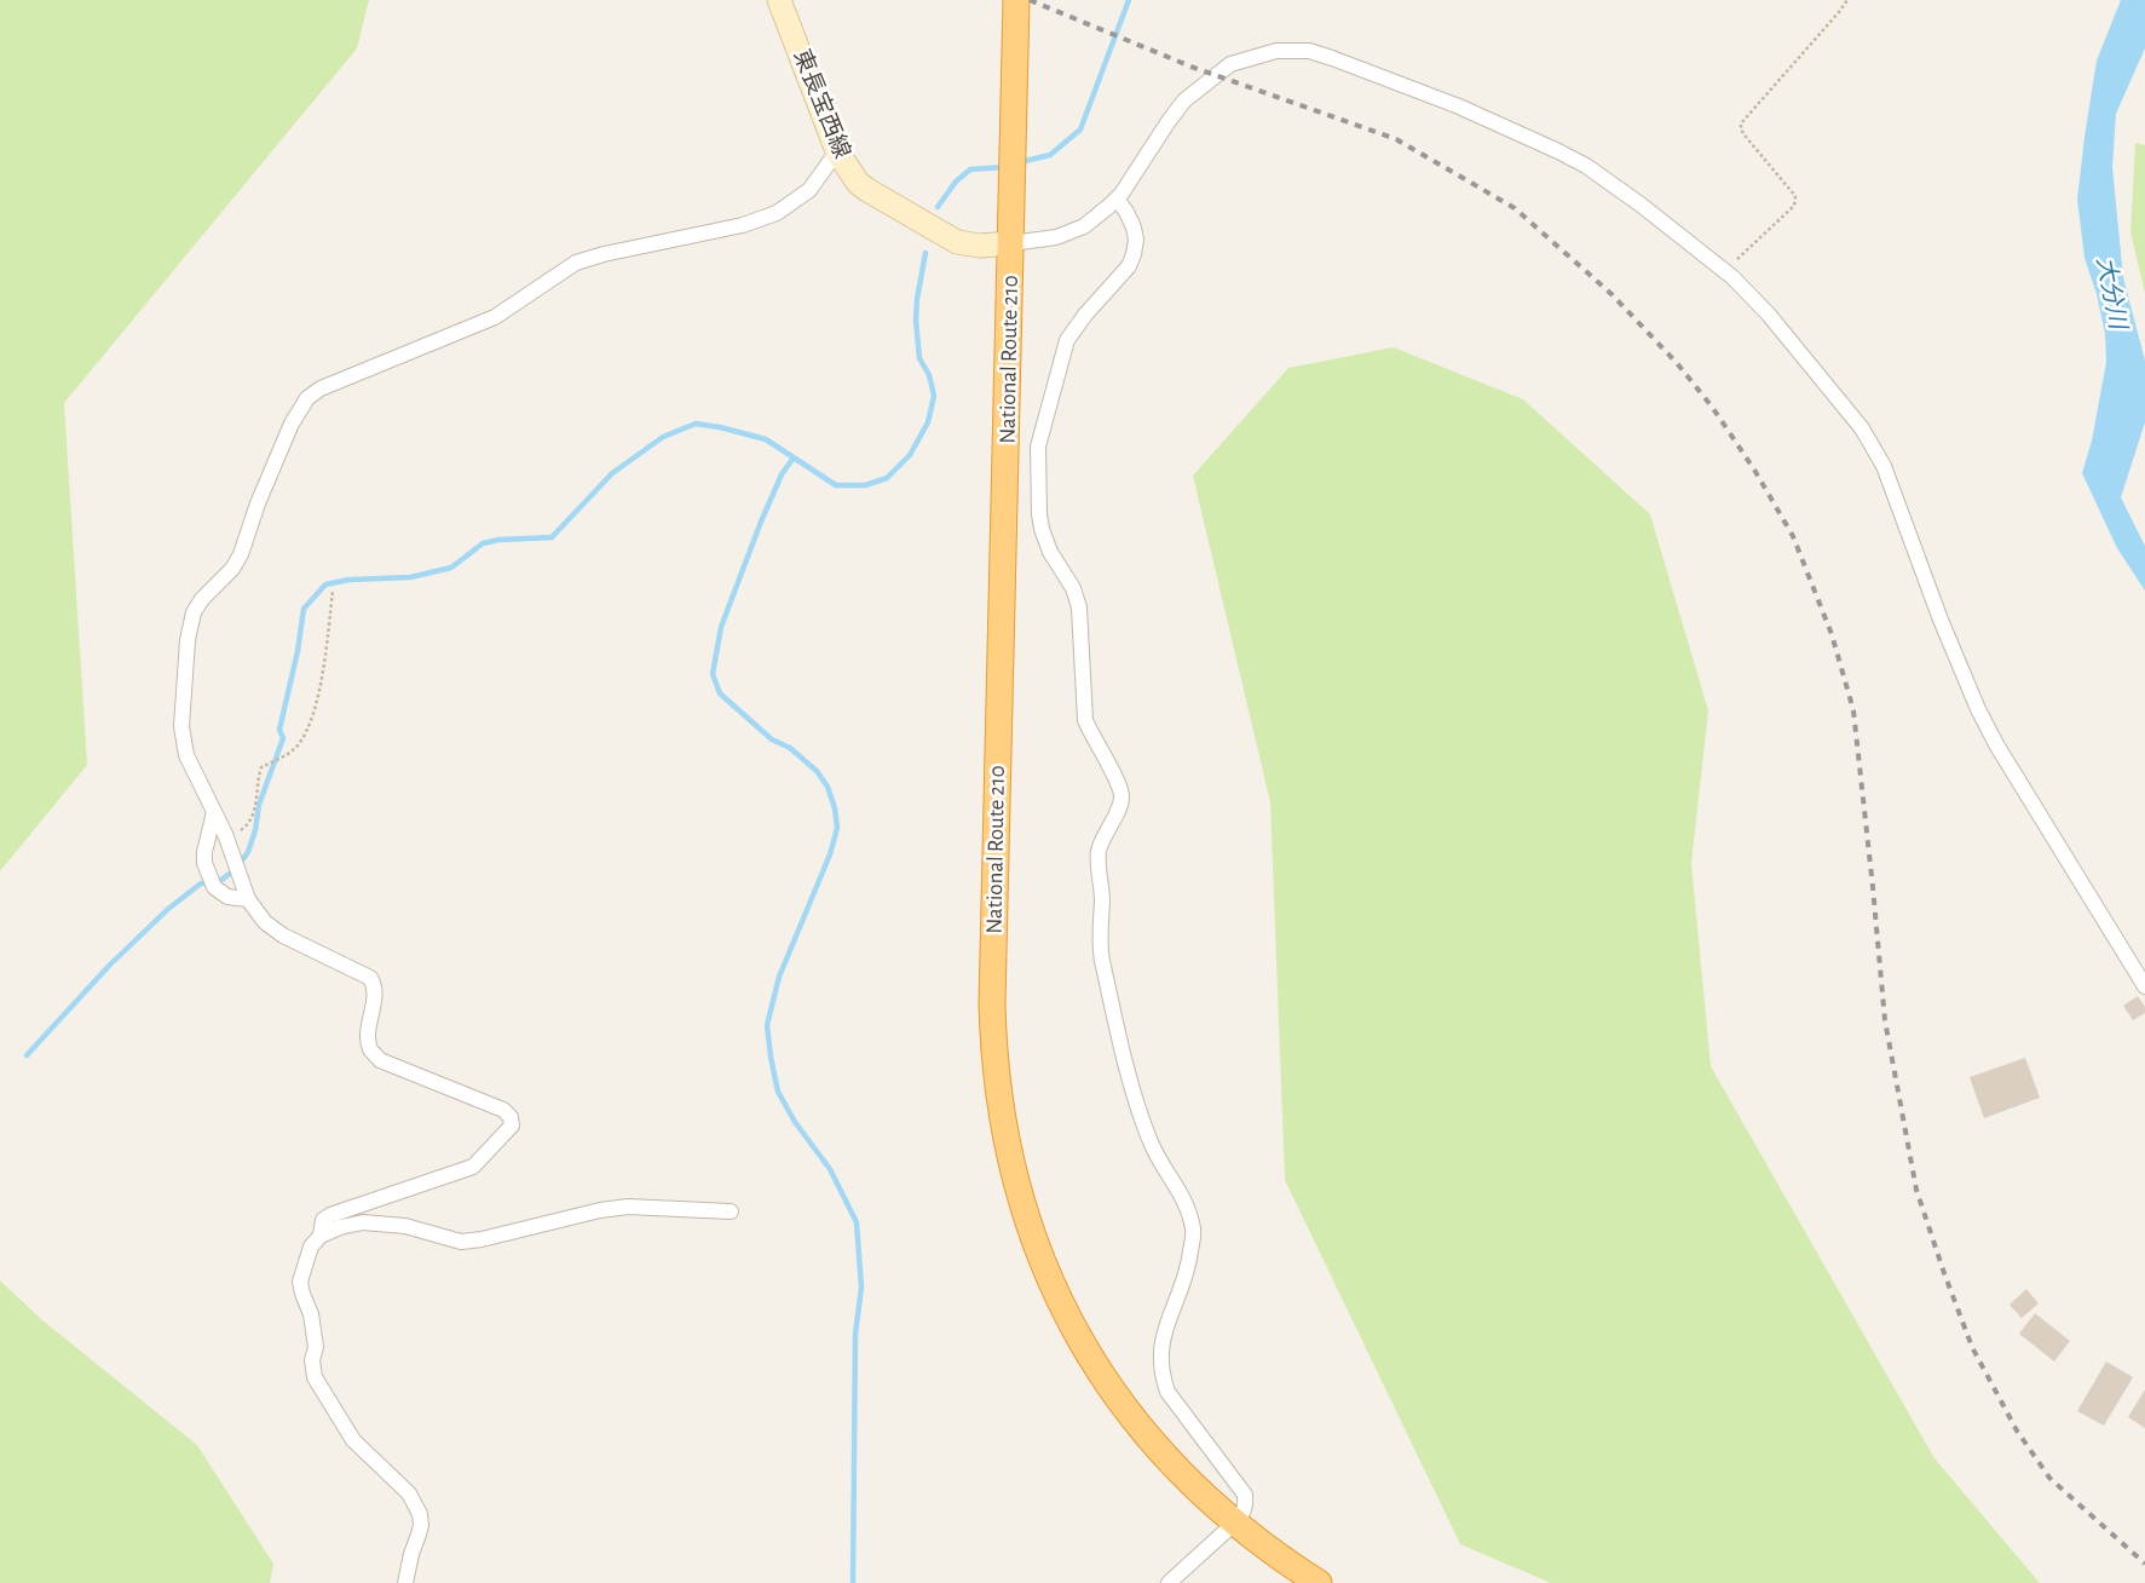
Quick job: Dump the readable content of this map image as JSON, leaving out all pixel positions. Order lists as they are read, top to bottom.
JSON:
{
  "streets": {
    "highway": ["National Route 210"],
    "main road": ["東長宝西線"]
  },
  "crossings": [
    ["東長宝西線", "National Route 210"]
  ],
  "water": ["大分川"]
}
